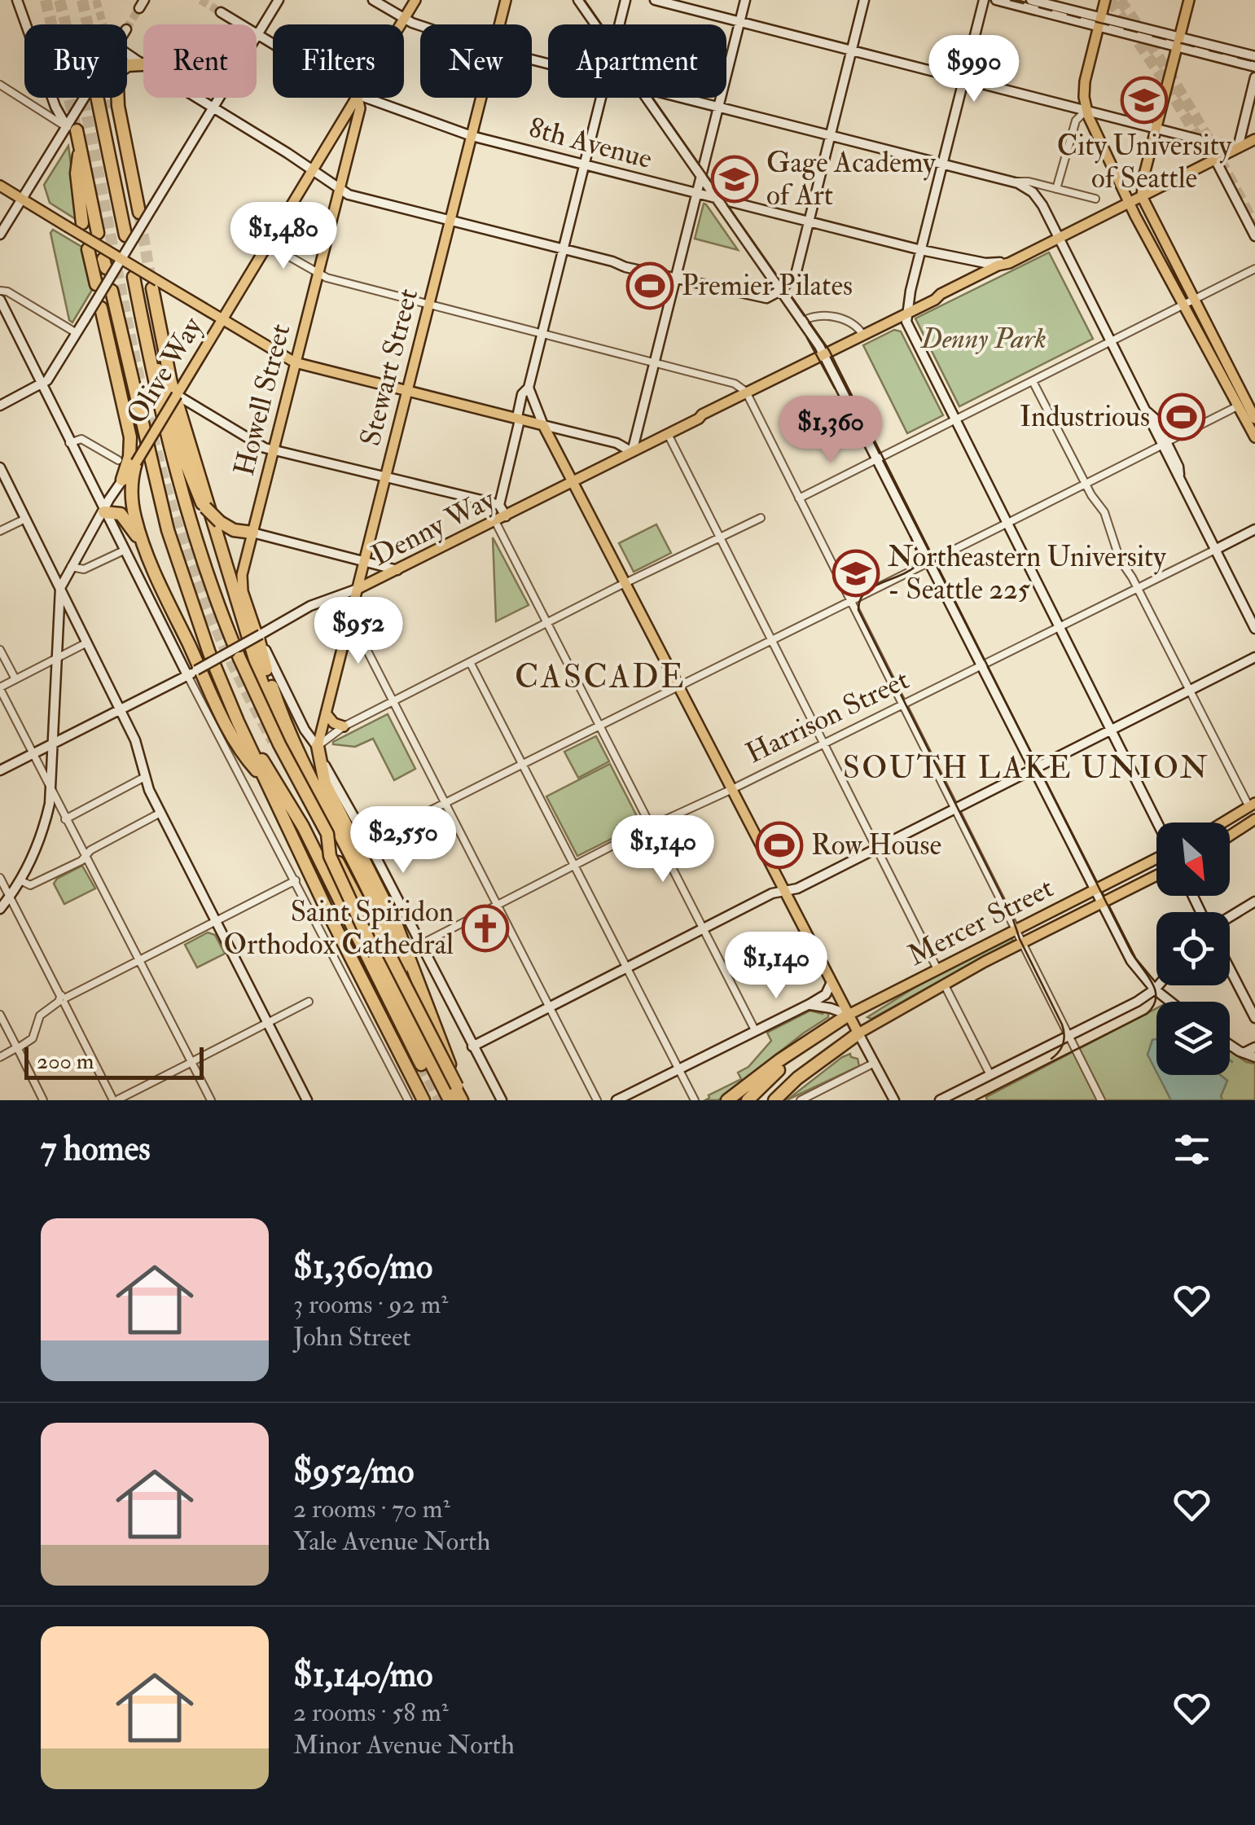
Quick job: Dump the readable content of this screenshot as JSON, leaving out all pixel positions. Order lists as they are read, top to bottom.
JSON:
{
  "streets": {
    "main road": [
      "8th Avenue",
      "Stewart Street",
      "Olive Way",
      "Howell Street",
      "Denny Way",
      "Harrison Street",
      "Mercer Street"
    ]
  },
  "crossings": [
    ["8th Avenue", "Stewart Street"],
    ["8th Avenue", "Denny Way"],
    ["Stewart Street", "Denny Way"]
  ],
  "districts": ["CASCADE", "SOUTH LAKE UNION"],
  "parks": ["Denny Park"],
  "places": {
    "school or university": ["City University of Seattle", "Gage Academy of Art", "Northeastern University - Seattle 225"],
    "sports": ["Premier Pilates", "Industrious", "Row House"],
    "church": ["Saint Spiridon Orthodox Cathedral"]
  },
  "scale_bar": "200 m",
  "north": "bottom right",
  "page": {
    "chip": [
      "Buy",
      "Rent",
      "Filters",
      "New",
      "Apartment"
    ],
    "price": [
      "$990",
      "$1,480",
      "$1,360",
      "$952",
      "$2,550",
      "$1,140",
      "$1,140"
    ],
    "scale": "200 m",
    "heading": "7 homes",
    "list": [
      {
        "name": "$1,360/mo",
        "note": "3 rooms · 92 m² · John Street"
      },
      {
        "name": "$952/mo",
        "note": "2 rooms · 70 m² · Yale Avenue North"
      },
      {
        "name": "$1,140/mo",
        "note": "2 rooms · 58 m² · Minor Avenue North"
      }
    ]
  }
}
